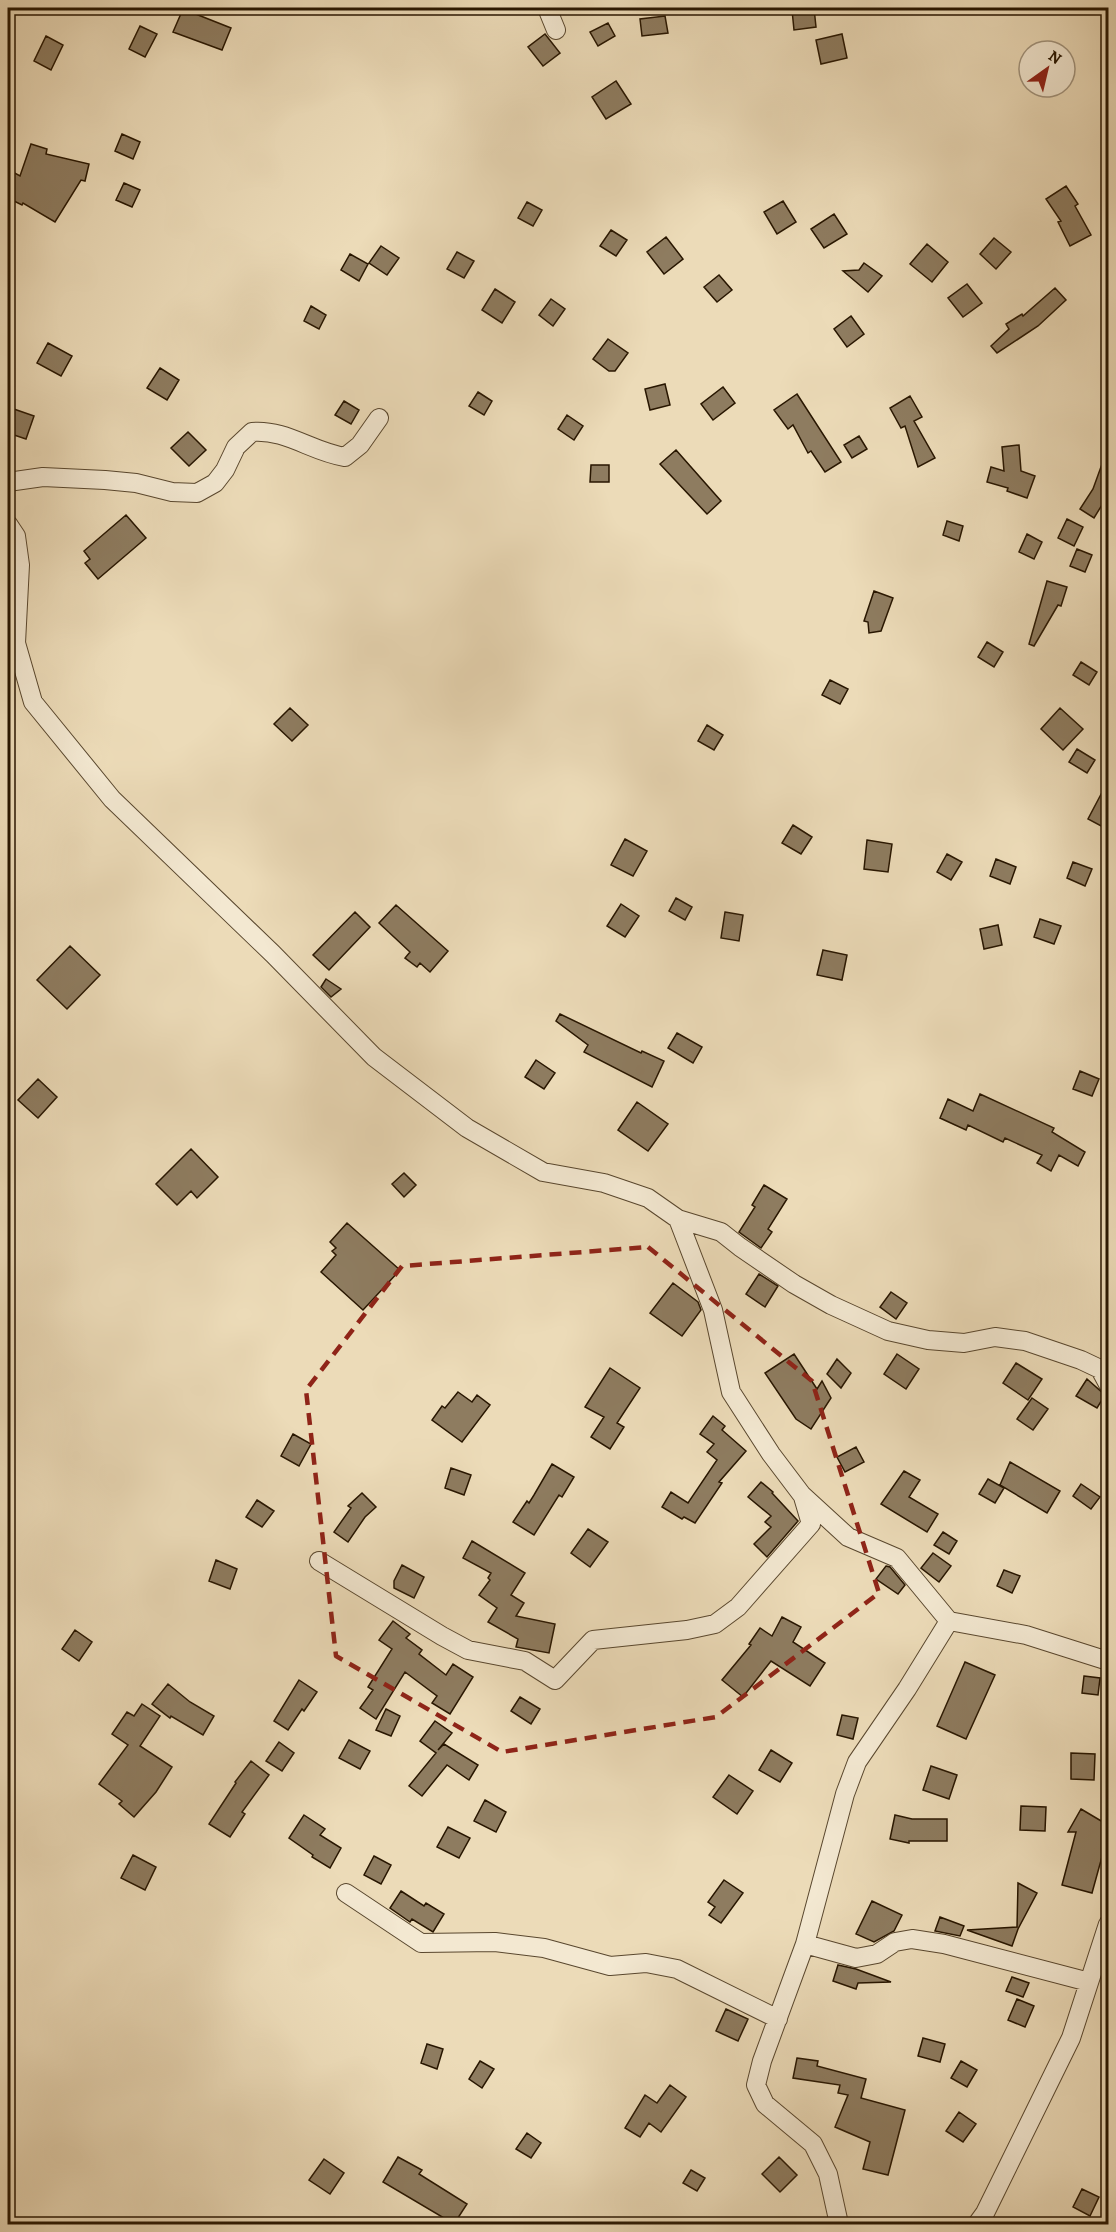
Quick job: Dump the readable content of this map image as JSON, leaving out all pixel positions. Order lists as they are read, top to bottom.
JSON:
{
  "north": "top right"
}
